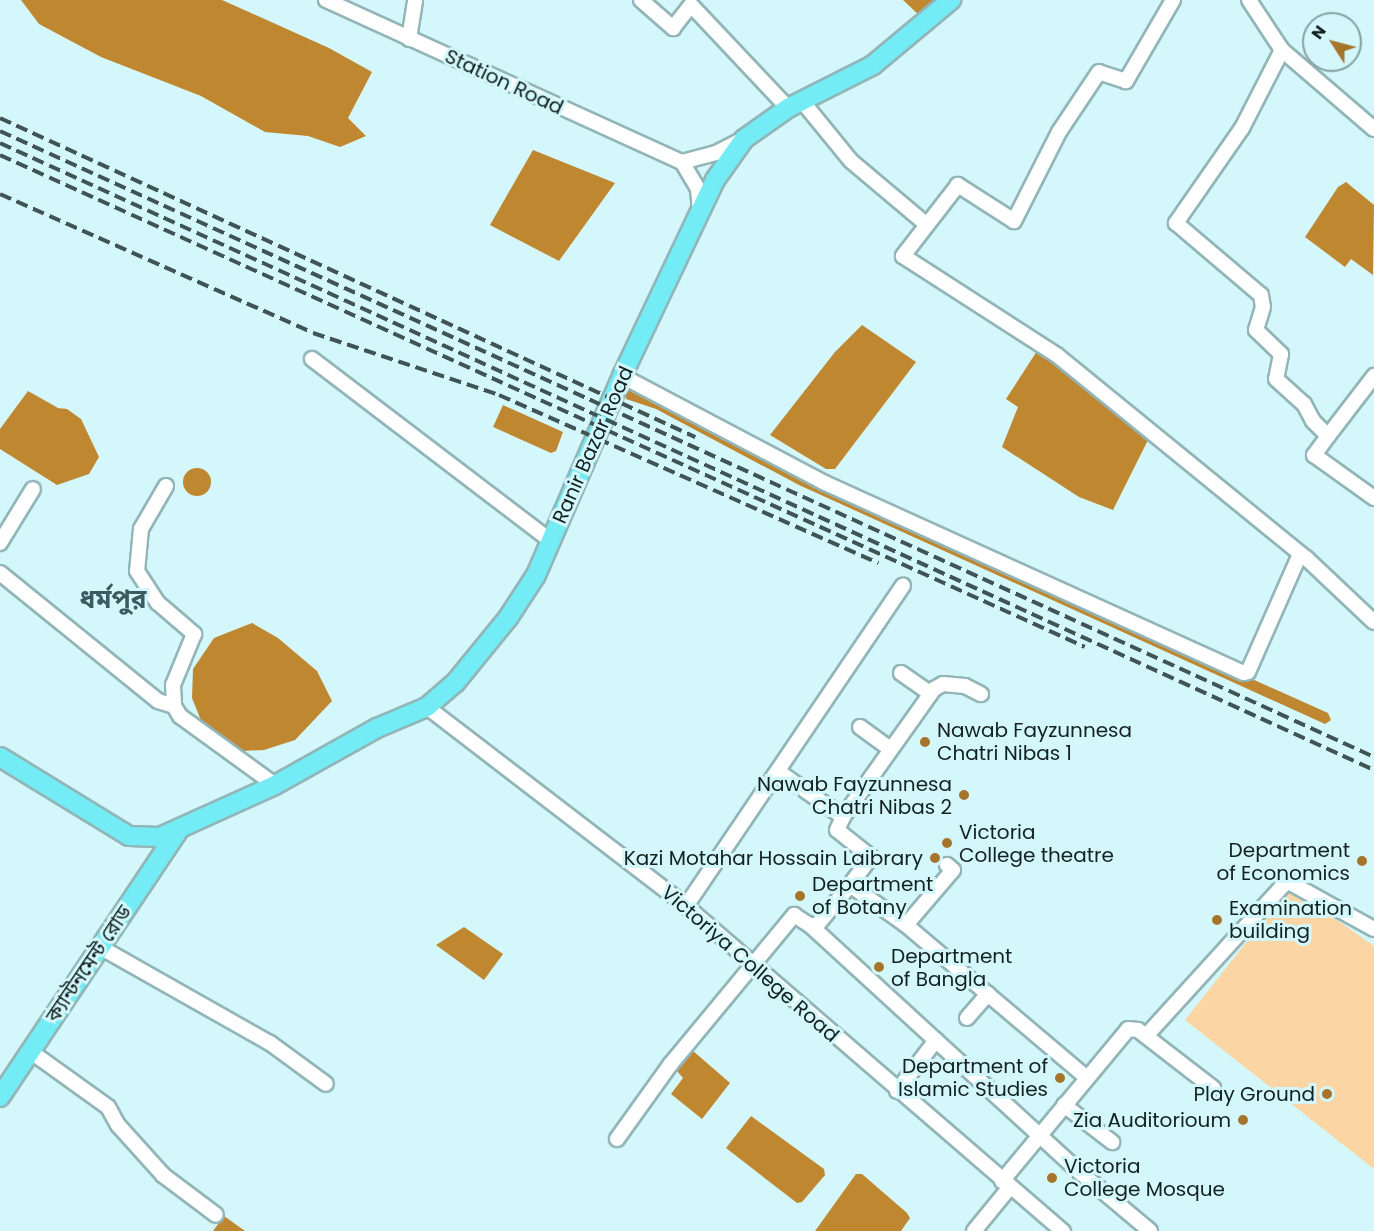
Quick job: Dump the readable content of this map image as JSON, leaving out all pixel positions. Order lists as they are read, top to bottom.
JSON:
{
  "streets": {
    "main road": ["Ranir Bazar Road", "ক্যান্টনমেন্ট রোড"],
    "street": ["Station Road", "Victoriya College Road"]
  },
  "crossings": [
    ["Ranir Bazar Road", "ক্যান্টনমেন্ট রোড"],
    ["Ranir Bazar Road", "Victoriya College Road"]
  ],
  "districts": ["ধর্মপুর"],
  "places": [
    "Nawab Fayzunnesa Chatri Nibas 1",
    "Nawab Fayzunnesa Chatri Nibas 2",
    "Victoria College theatre",
    "Kazi Motahar Hossain Laibrary",
    "Department of Economics",
    "Department of Botany",
    "Examination building",
    "Department of Bangla",
    "Department of Islamic Studies",
    "Play Ground",
    "Zia Auditorioum",
    "Victoria College Mosque"
  ],
  "north": "top left"
}
